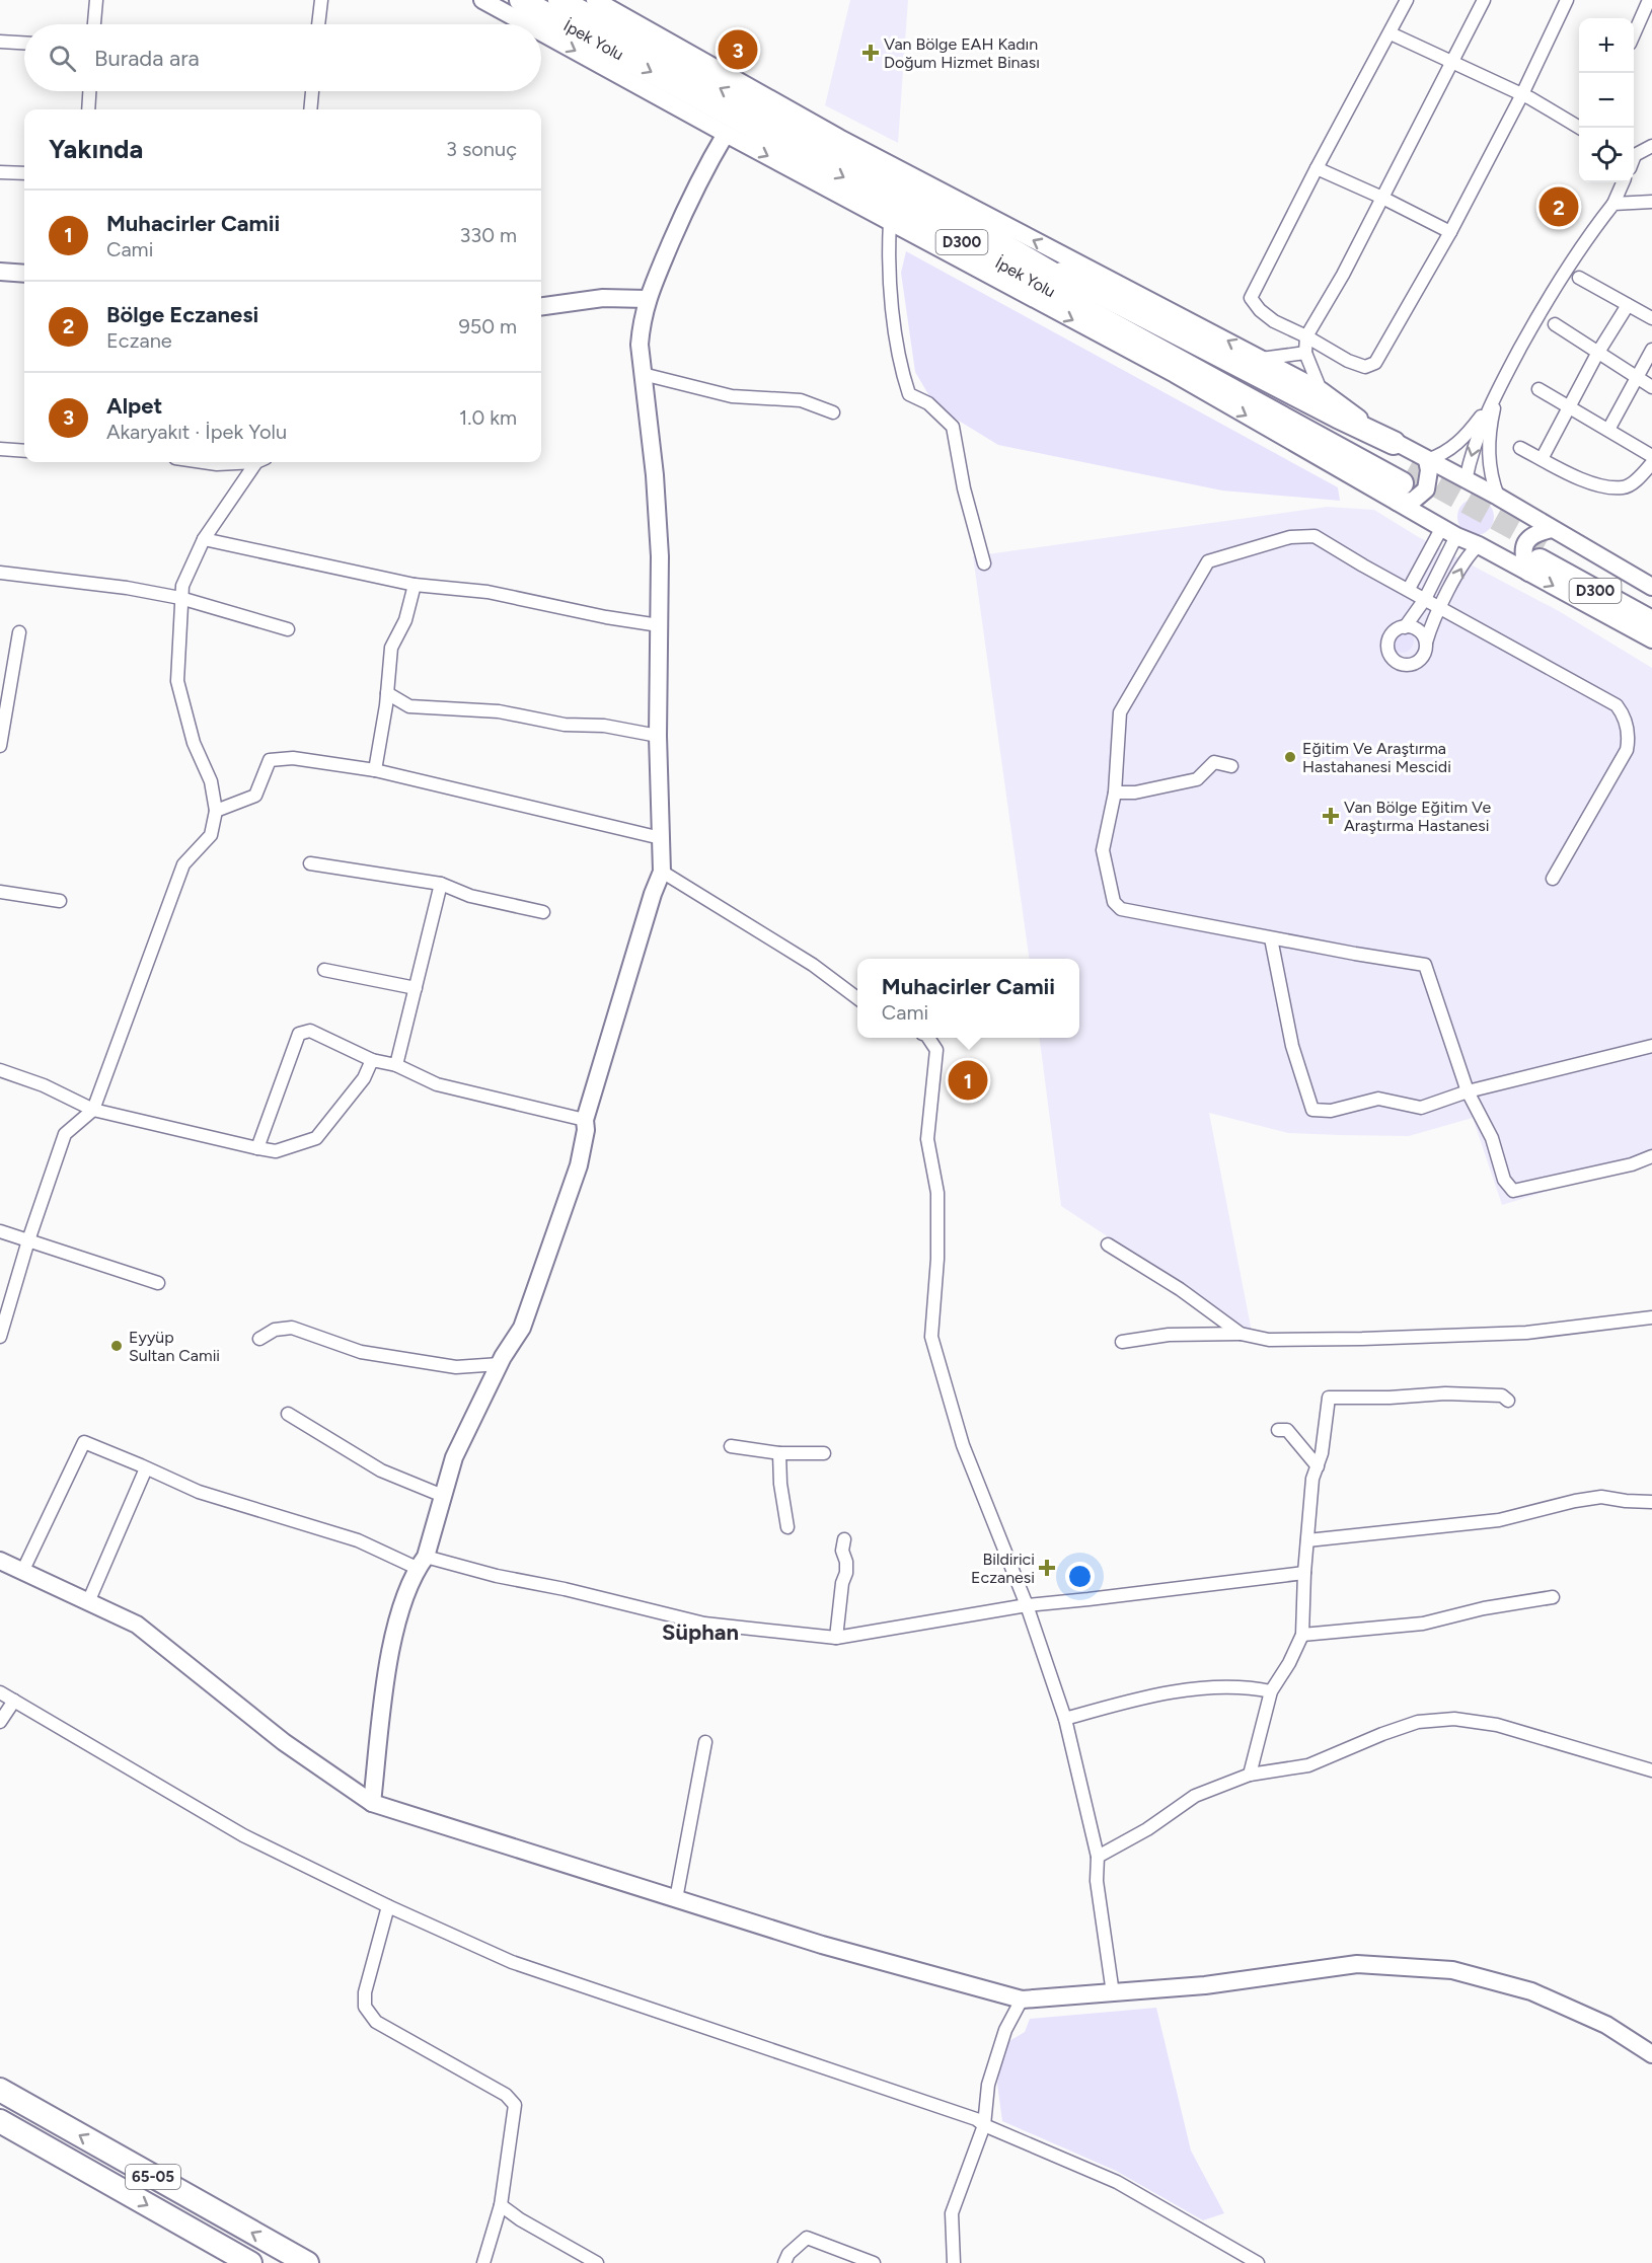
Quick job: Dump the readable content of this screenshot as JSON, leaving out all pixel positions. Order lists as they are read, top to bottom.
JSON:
{
  "streets": {
    "highway": ["İpek Yolu", "D300", "65-05"]
  },
  "districts": ["Süphan"],
  "places": {
    "health": ["Van Bölge EAH Kadın Doğum Hizmet Binası", "Van Bölge Eğitim Ve Araştırma Hastanesi", "Bildirici Eczanesi"],
    "other": ["Eğitim Ve Araştırma Hastahanesi Mescidi", "Eyyüp Sultan Camii"]
  },
  "page": {
    "map_buttons": ["+", "−"],
    "search": "Burada ara",
    "pins": ["3", "2", "1"],
    "heading": ["Yakında", "3 sonuç"],
    "list": [
      {
        "mark": "1",
        "name": "Muhacirler Camii",
        "note": "Cami",
        "value": "330 m"
      },
      {
        "mark": "2",
        "name": "Bölge Eczanesi",
        "note": "Eczane",
        "value": "950 m"
      },
      {
        "mark": "3",
        "name": "Alpet",
        "note": "Akaryakıt · İpek Yolu",
        "value": "1.0 km"
      }
    ],
    "popup": ["Muhacirler Camii", "Cami"]
  }
}
